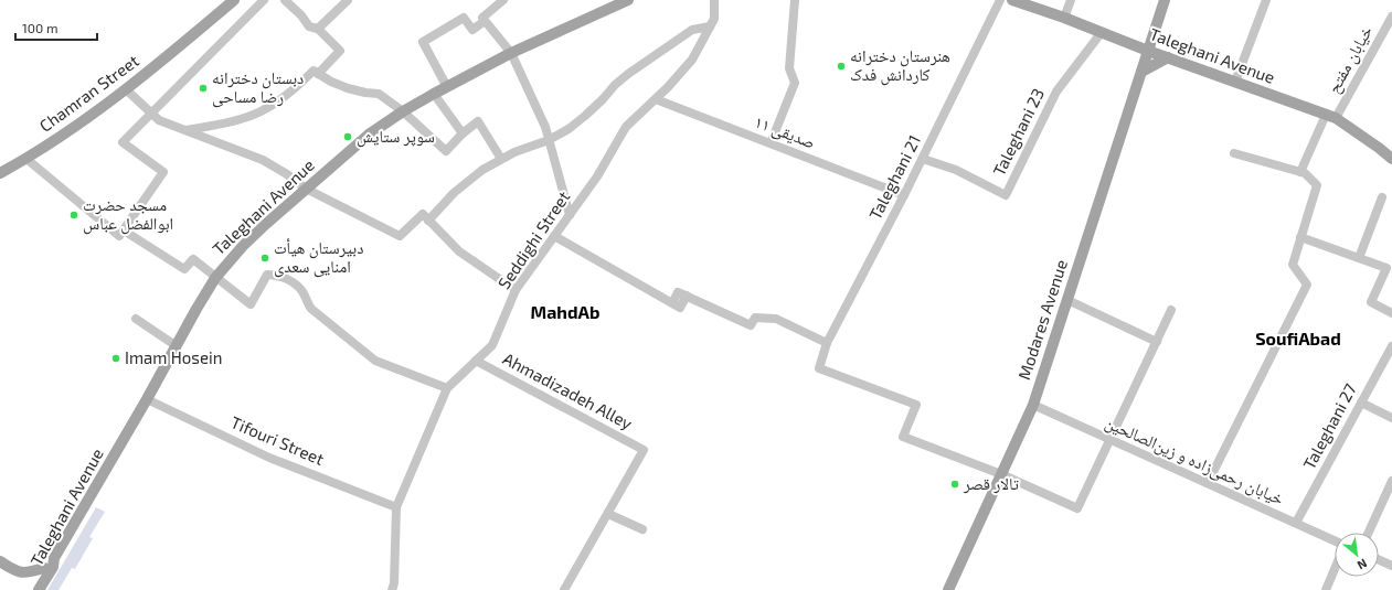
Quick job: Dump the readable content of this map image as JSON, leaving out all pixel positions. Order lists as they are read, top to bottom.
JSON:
{
  "streets": {
    "main road": ["Taleghani Avenue", "Chamran Street", "Modares Avenue"],
    "street": [
      "خیابان مفتح",
      "صدیقی ۱۱",
      "Taleghani 23",
      "Taleghani 21",
      "Seddighi Street",
      "Ahmadizadeh Alley",
      "Taleghani 27",
      "Tifouri Street",
      "خیابان رحمی‌زاده و زین‌الصالحین"
    ]
  },
  "crossings": [
    ["Taleghani Avenue", "خیابان مفتح"],
    ["Taleghani Avenue", "Taleghani 23"],
    ["Taleghani Avenue", "Modares Avenue"],
    ["Taleghani Avenue", "Tifouri Street"],
    ["صدیقی ۱۱", "Taleghani 21"],
    ["صدیقی ۱۱", "Seddighi Street"],
    ["Taleghani 23", "Taleghani 21"],
    ["Taleghani 21", "Modares Avenue"],
    ["Seddighi Street", "Ahmadizadeh Alley"],
    ["Seddighi Street", "Tifouri Street"],
    ["Modares Avenue", "خیابان رحمی‌زاده و زین‌الصالحین"],
    ["Taleghani 27", "خیابان رحمی‌زاده و زین‌الصالحین"]
  ],
  "districts": ["MahdAb", "SoufiAbad"],
  "places": [
    "هنرستان دخترانه کاردانش فدک",
    "دبستان دخترانه رضا مساحی",
    "سوپر ستایش",
    "مسجد حضرت ابوالفضل عباس",
    "دبیرستان هیأت امنایی سعدی",
    "Imam Hosein",
    "تالار قصر"
  ],
  "scale_bar": "100 m",
  "north": "bottom right"
}
